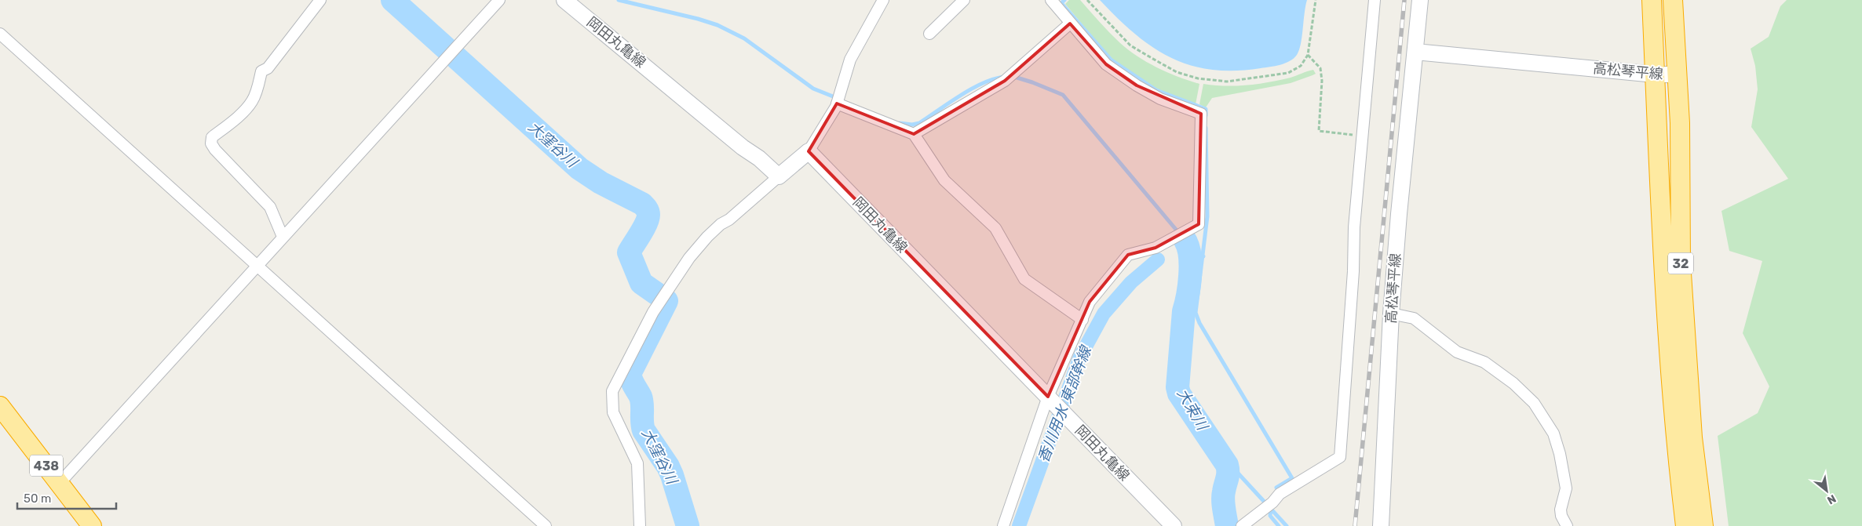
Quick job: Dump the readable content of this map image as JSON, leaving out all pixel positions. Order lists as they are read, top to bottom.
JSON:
{
  "streets": {
    "highway": ["32", "438"],
    "main road": ["岡田丸亀線", "高松琴平線"]
  },
  "crossings": [
    ["高松琴平線", "32"]
  ],
  "water": ["大窪谷川", "香川用水 東部幹線", "大束川"],
  "scale_bar": "50 m",
  "north": "bottom right"
}
